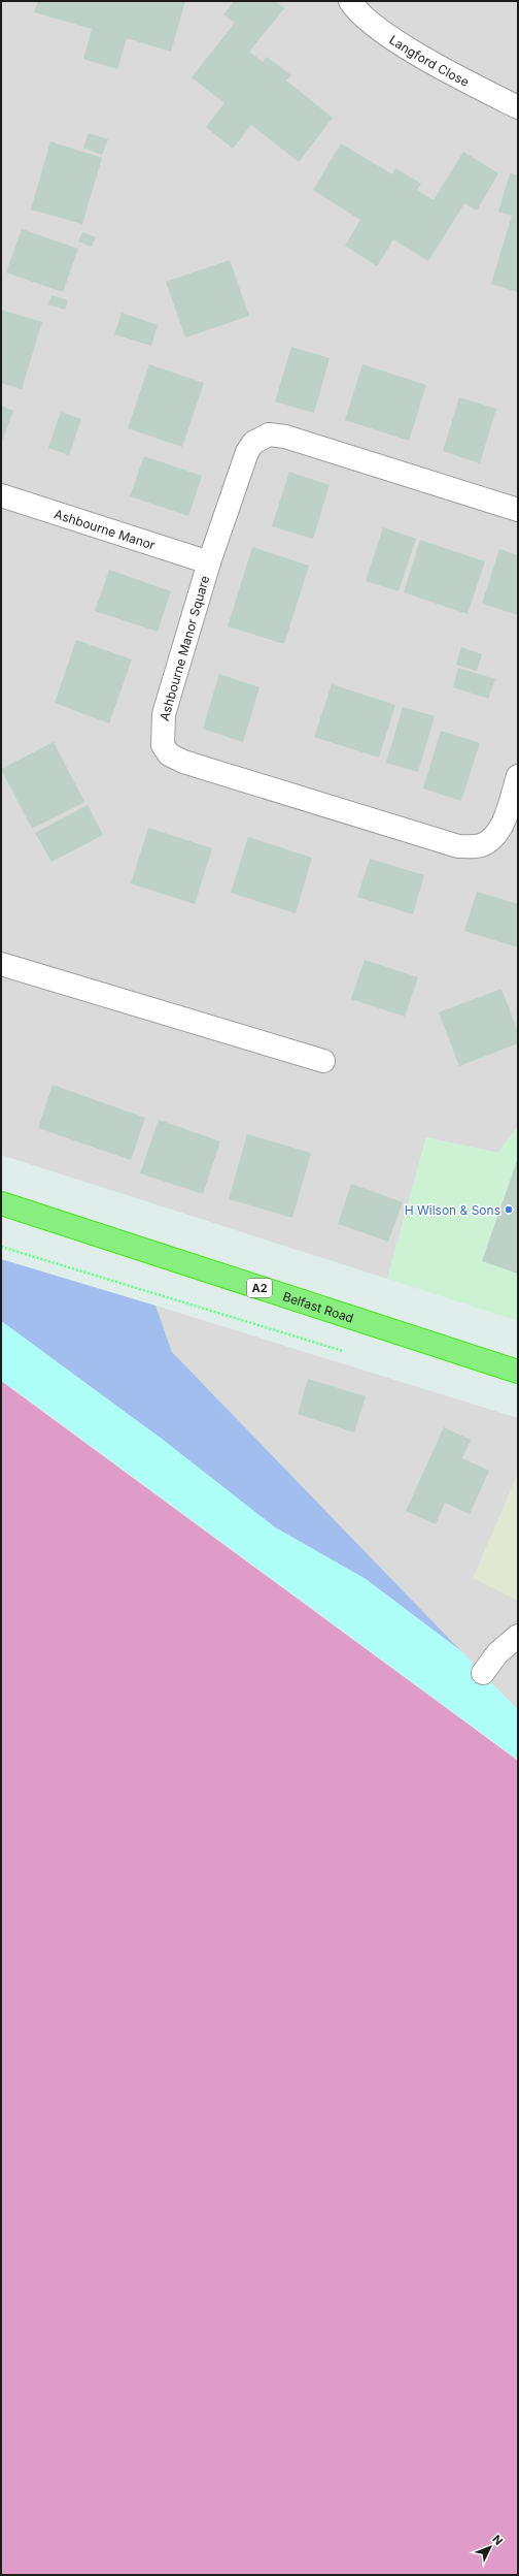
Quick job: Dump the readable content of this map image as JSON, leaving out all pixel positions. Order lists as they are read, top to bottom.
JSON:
{
  "streets": {
    "highway": ["A2", "Belfast Road"],
    "street": ["Langford Close", "Ashbourne Manor", "Ashbourne Manor Square"]
  },
  "crossings": [
    ["Ashbourne Manor", "Ashbourne Manor Square"]
  ],
  "places": ["H Wilson & Sons"],
  "north": "top right"
}
